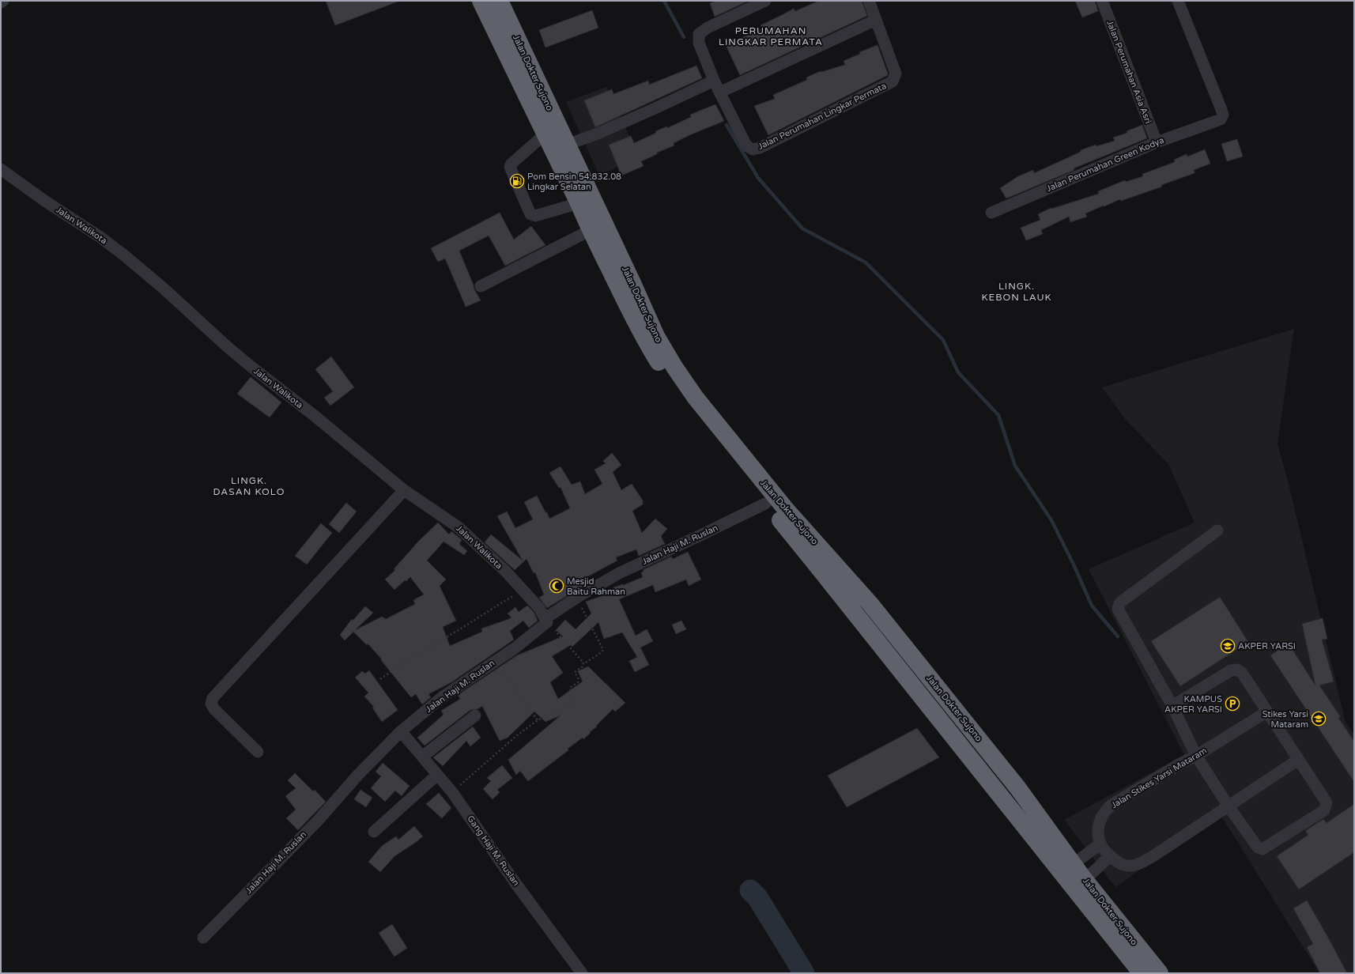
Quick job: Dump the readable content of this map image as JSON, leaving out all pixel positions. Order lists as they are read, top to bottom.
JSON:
{
  "streets": {
    "highway": ["Jalan Dokter Sujono"],
    "street": [
      "Jalan Perumahan Asia Asri",
      "Jalan Perumahan Lingkar Permata",
      "Jalan Perumahan Green Kodya",
      "Jalan Walikota",
      "Jalan Haji M. Ruslan",
      "Jalan Stikes Yarsi Mataram",
      "Gang Haji M. Ruslan"
    ]
  },
  "crossings": [
    ["Jalan Perumahan Asia Asri", "Jalan Perumahan Green Kodya"],
    ["Jalan Walikota", "Jalan Haji M. Ruslan"],
    ["Jalan Haji M. Ruslan", "Gang Haji M. Ruslan"]
  ],
  "districts": ["PERUMAHAN LINGKAR PERMATA", "LINGK. KEBON LAUK", "LINGK. DASAN KOLO"],
  "places": {
    "fuel station": ["Pom Bensin 54.832.08 Lingkar Selatan"],
    "mosque": ["Mesjid Baitu Rahman"],
    "school or university": ["AKPER YARSI", "Stikes Yarsi Mataram"],
    "parking": ["KAMPUS AKPER YARSI"]
  }
}
